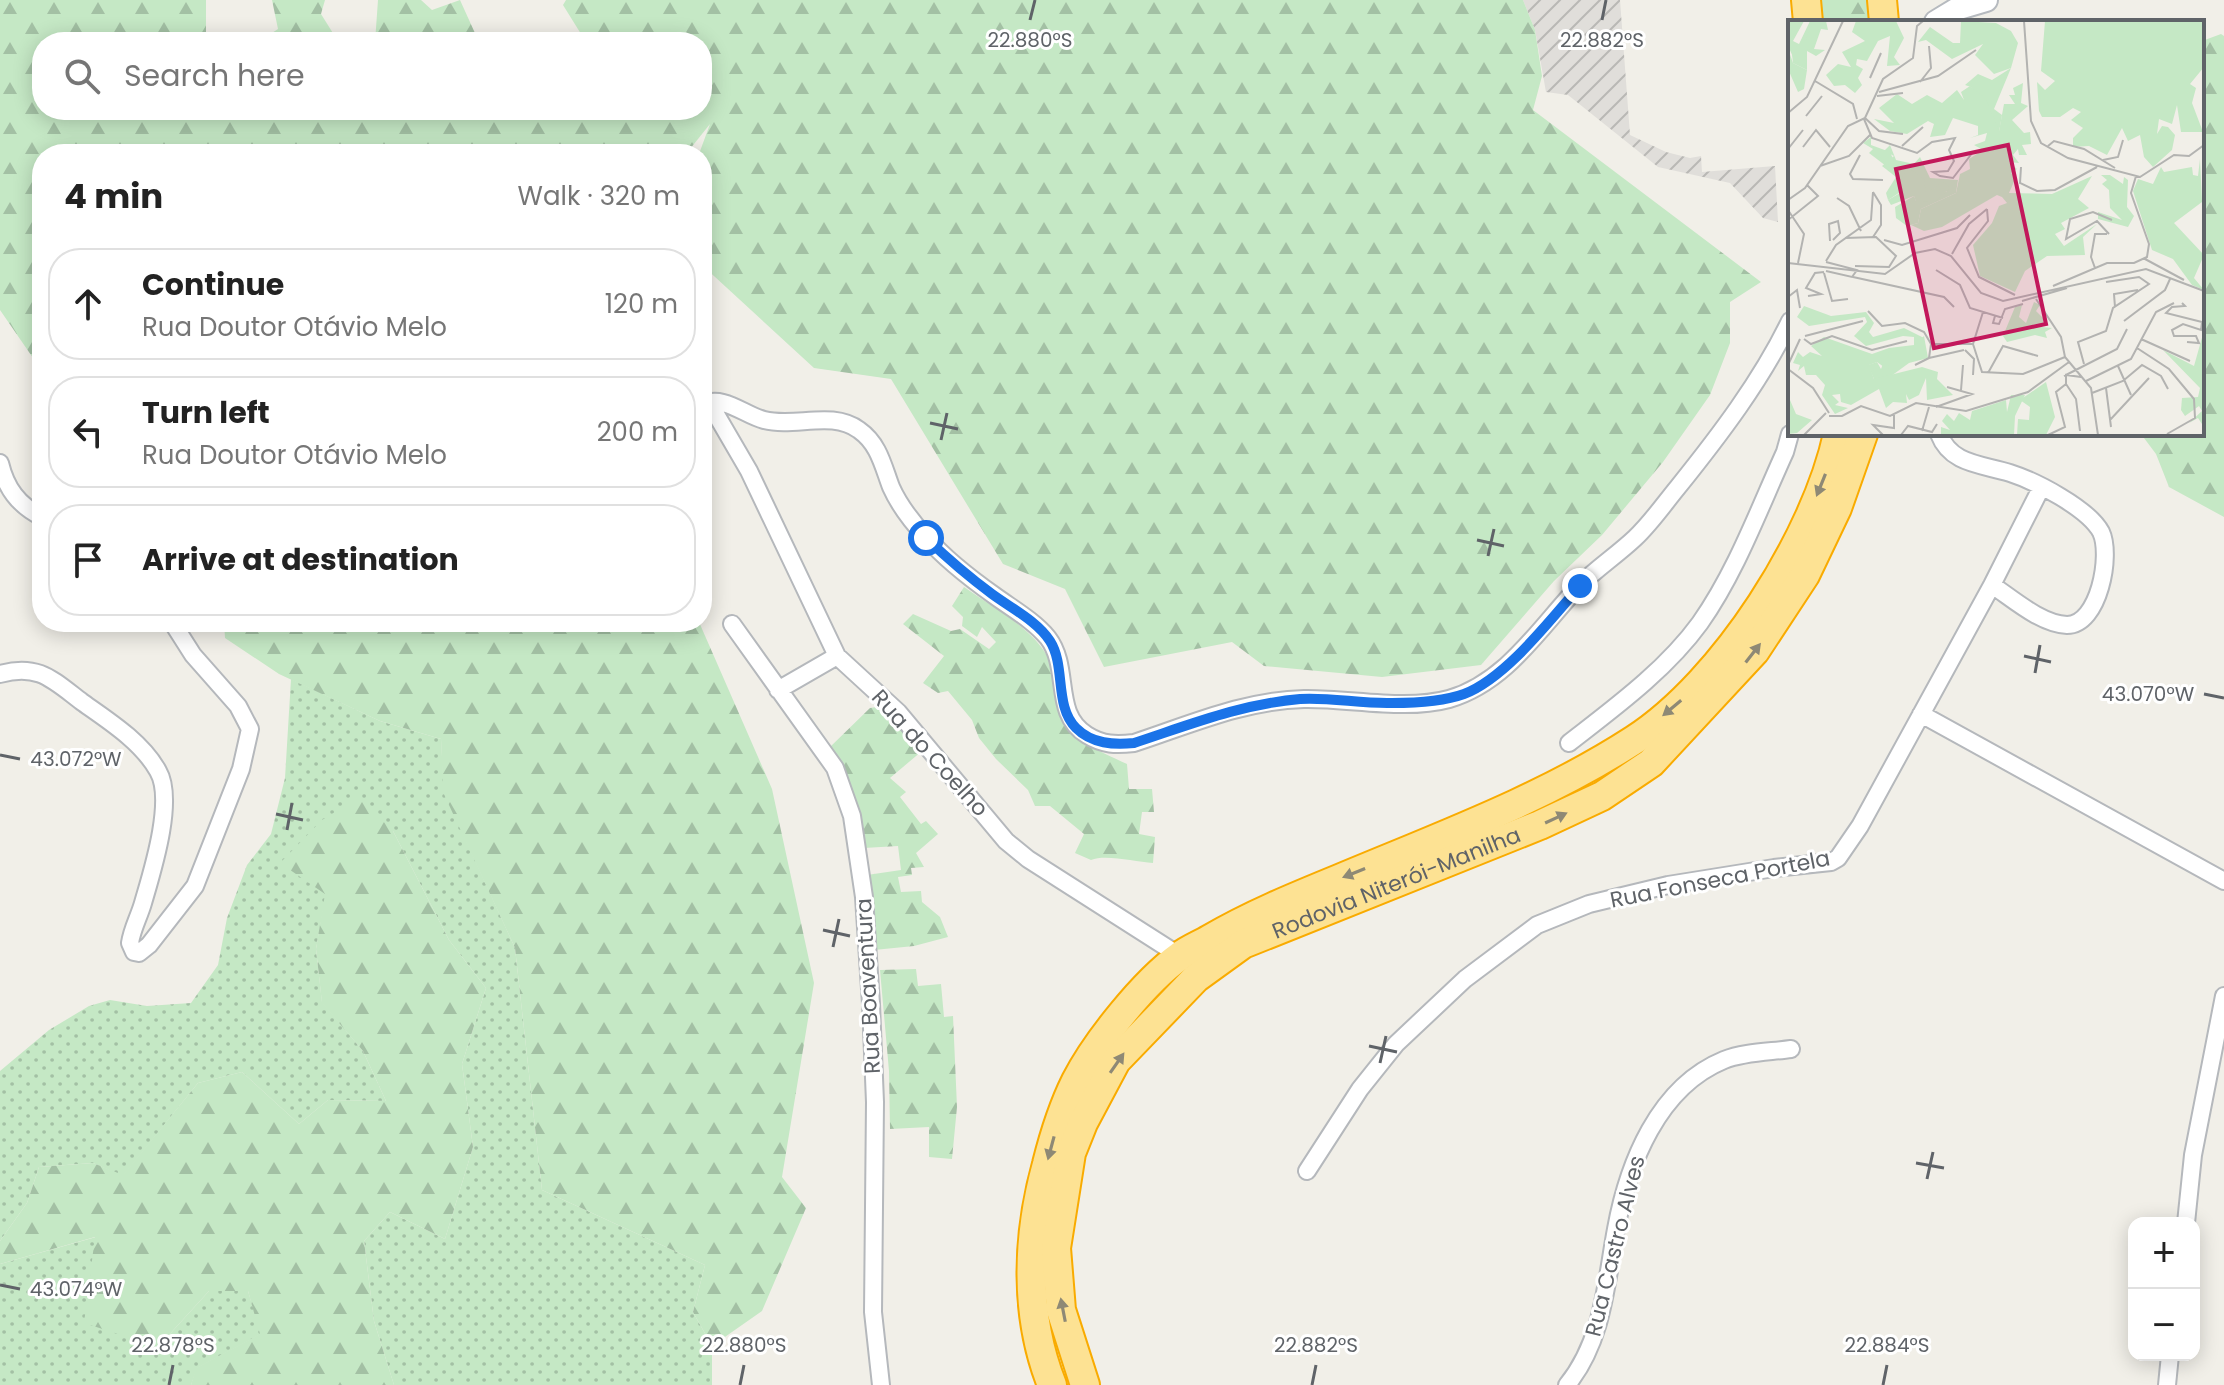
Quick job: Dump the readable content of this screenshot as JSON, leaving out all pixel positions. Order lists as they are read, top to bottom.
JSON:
{
  "streets": {
    "highway": ["Rodovia Niterói-Manilha"],
    "street": [
      "Rua do Coelho",
      "Rua Fonseca Portela",
      "Rua Boaventura",
      "Rua Castro Alves"
    ]
  },
  "crossings": [
    ["Rua do Coelho", "Rodovia Niterói-Manilha"]
  ],
  "page": {
    "search": "Search here",
    "heading": ["4 min", "Walk · 320 m"],
    "list": [
      ["Continue", "Rua Doutor Otávio Melo", "120 m"],
      ["Turn left", "Rua Doutor Otávio Melo", "200 m"],
      "Arrive at destination"
    ],
    "map_buttons": ["+", "−"]
  },
  "coordinates": [
    "22.880°S",
    "22.882°S",
    "43.070°W",
    "43.072°W",
    "43.074°W",
    "22.878°S",
    "22.884°S"
  ]
}
